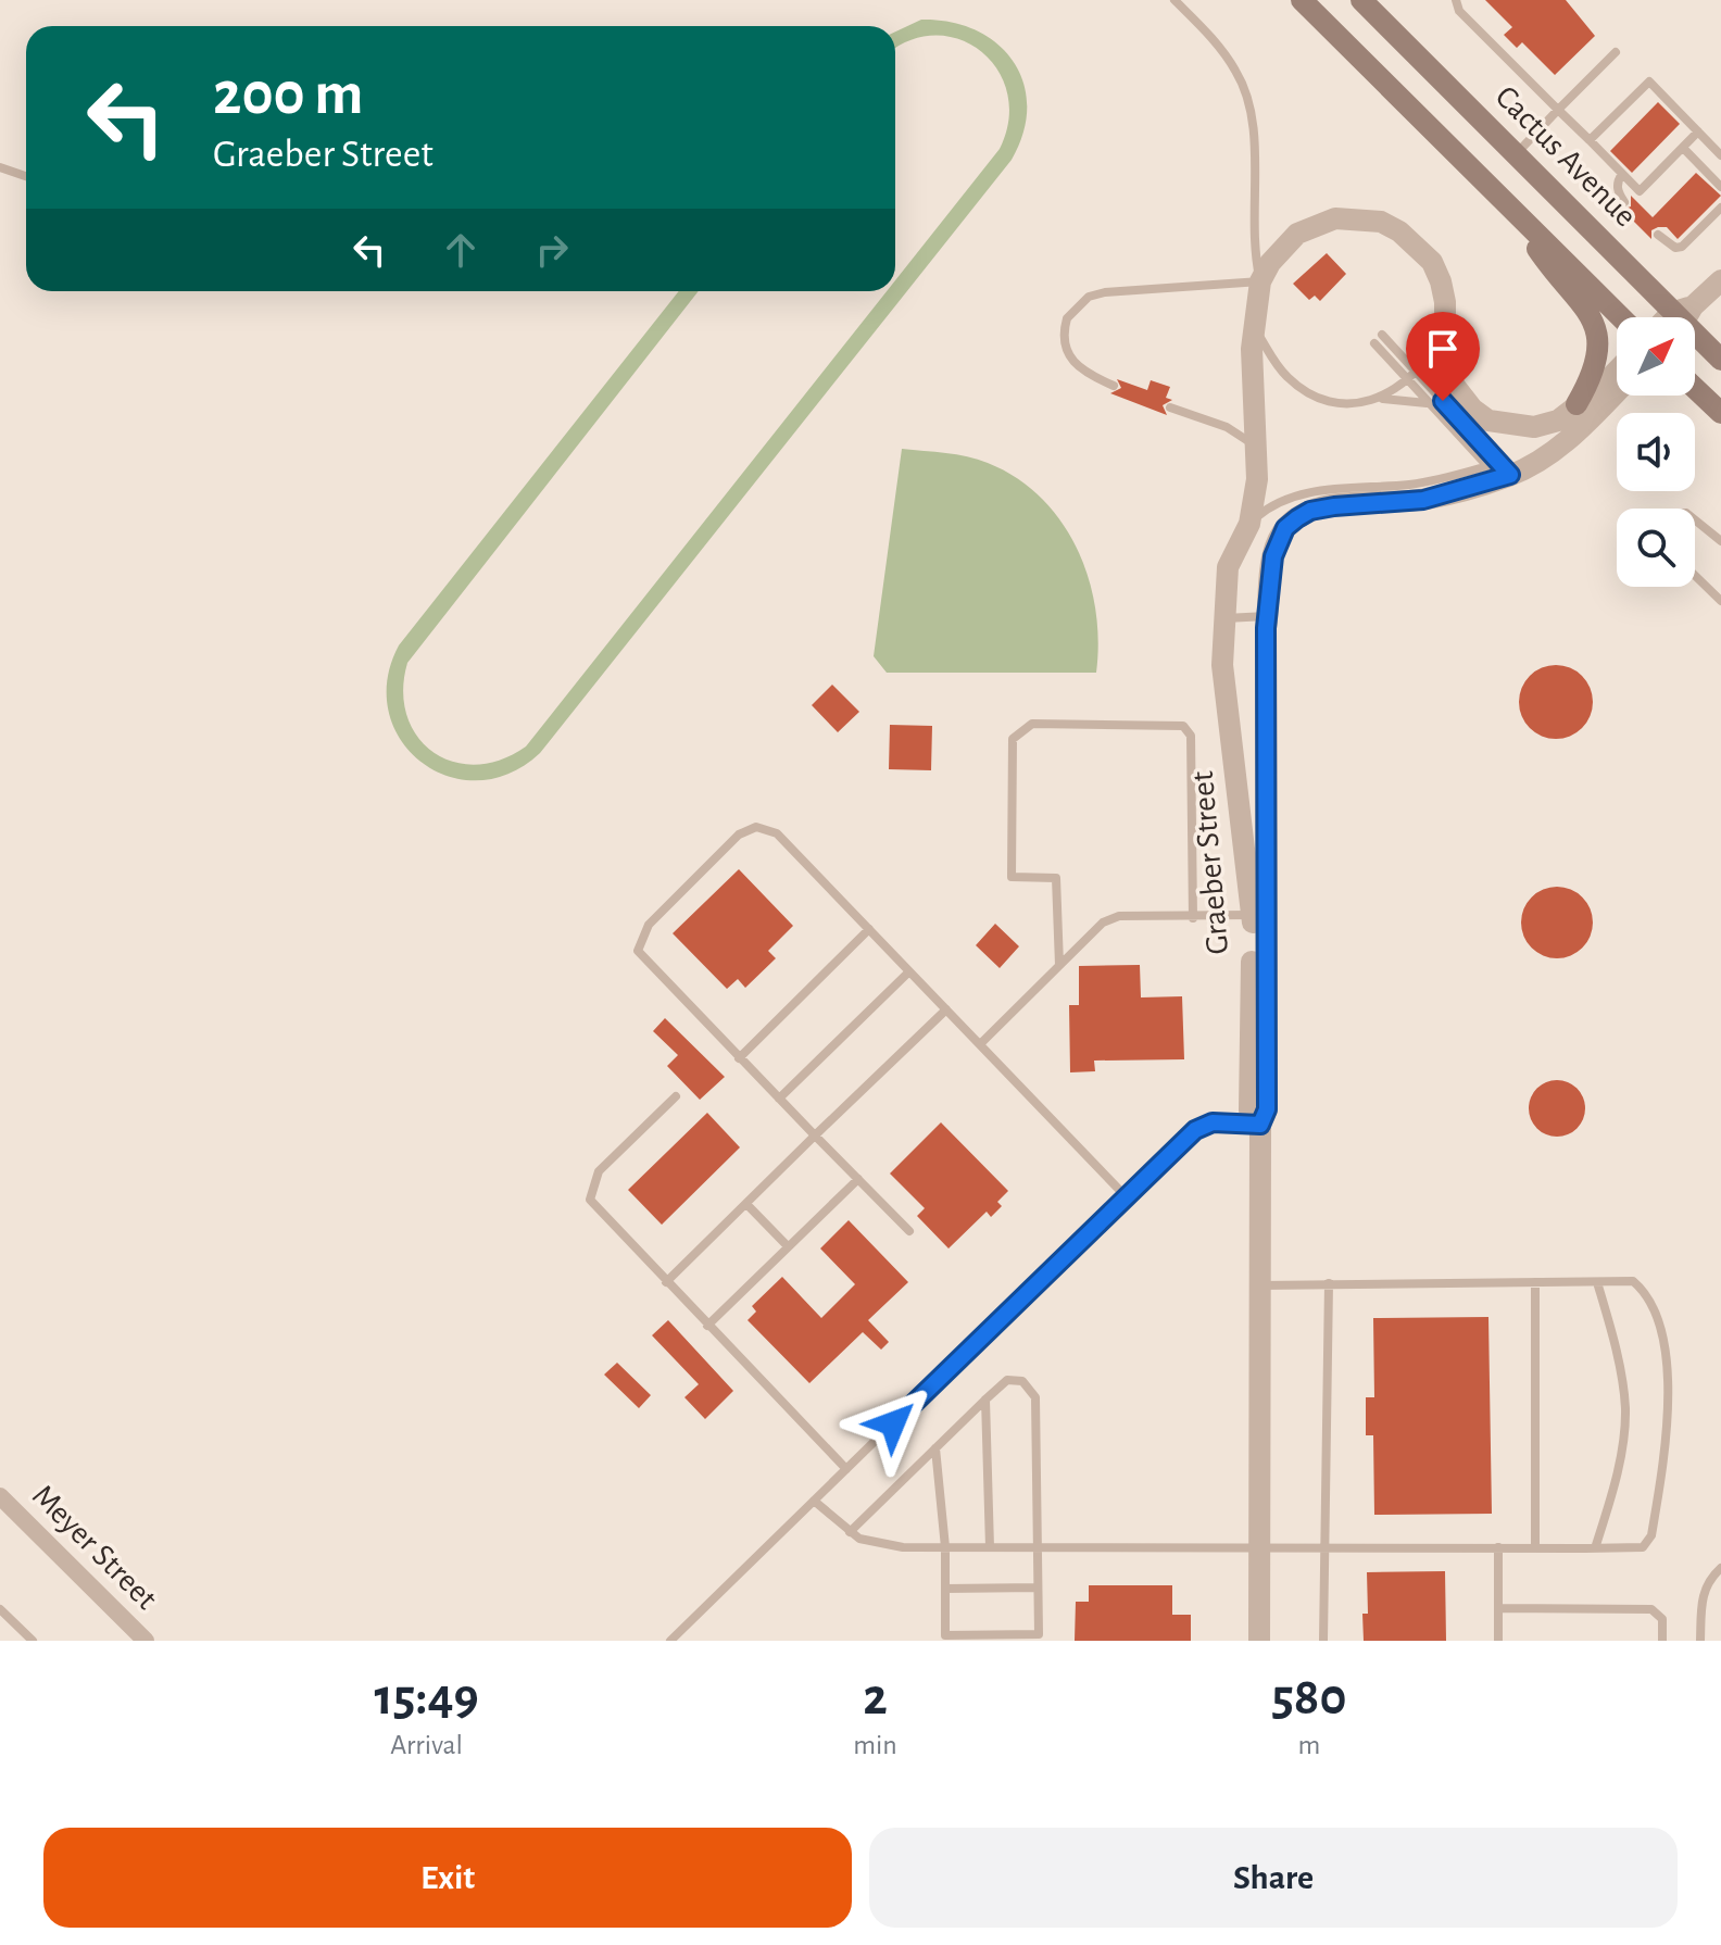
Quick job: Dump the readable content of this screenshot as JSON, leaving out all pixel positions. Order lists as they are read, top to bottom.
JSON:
{
  "streets": {
    "main road": ["Cactus Avenue"],
    "street": ["Graeber Street", "Meyer Street"]
  },
  "north": "top right",
  "page": {
    "turn": ["200 m", "Graeber Street"],
    "eta": [
      "15:49",
      "Arrival",
      "2",
      "min",
      "580",
      "m"
    ],
    "buttons": ["Exit", "Share"]
  }
}
